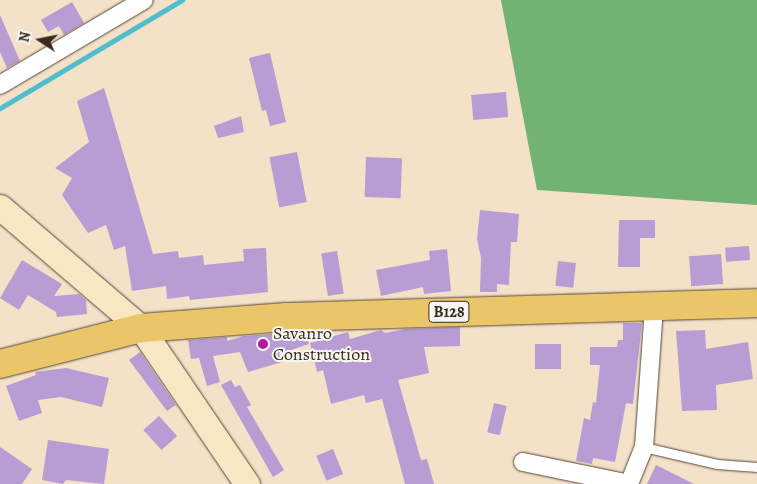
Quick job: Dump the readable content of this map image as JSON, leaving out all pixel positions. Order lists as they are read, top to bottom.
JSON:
{
  "streets": {
    "main road": ["B128"]
  },
  "places": ["Savanro Construction"],
  "north": "left"
}
